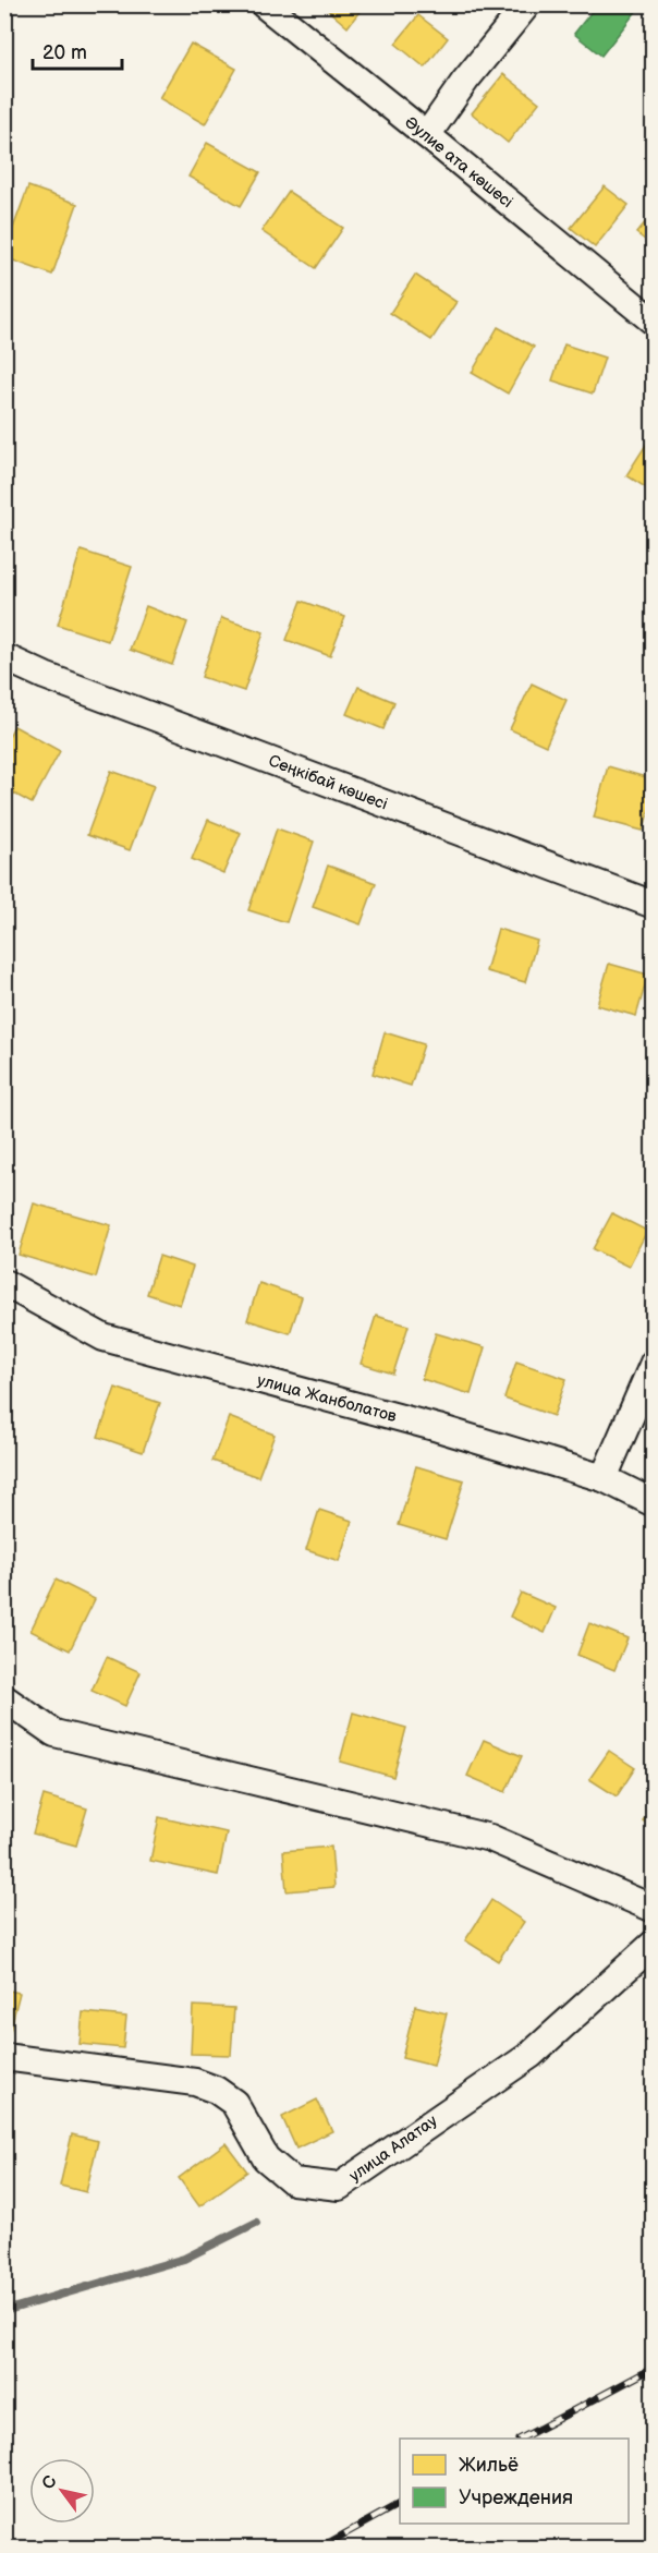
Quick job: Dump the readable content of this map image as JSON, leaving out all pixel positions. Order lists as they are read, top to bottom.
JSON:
{
  "streets": {
    "street": [
      "Әулие ата көшесі",
      "Сеңкібай көшесі",
      "улица Жанболатов",
      "улица Алатау"
    ]
  },
  "legend": ["Жильё", "Учреждения"],
  "scale_bar": "20 m",
  "north": "top left"
}
